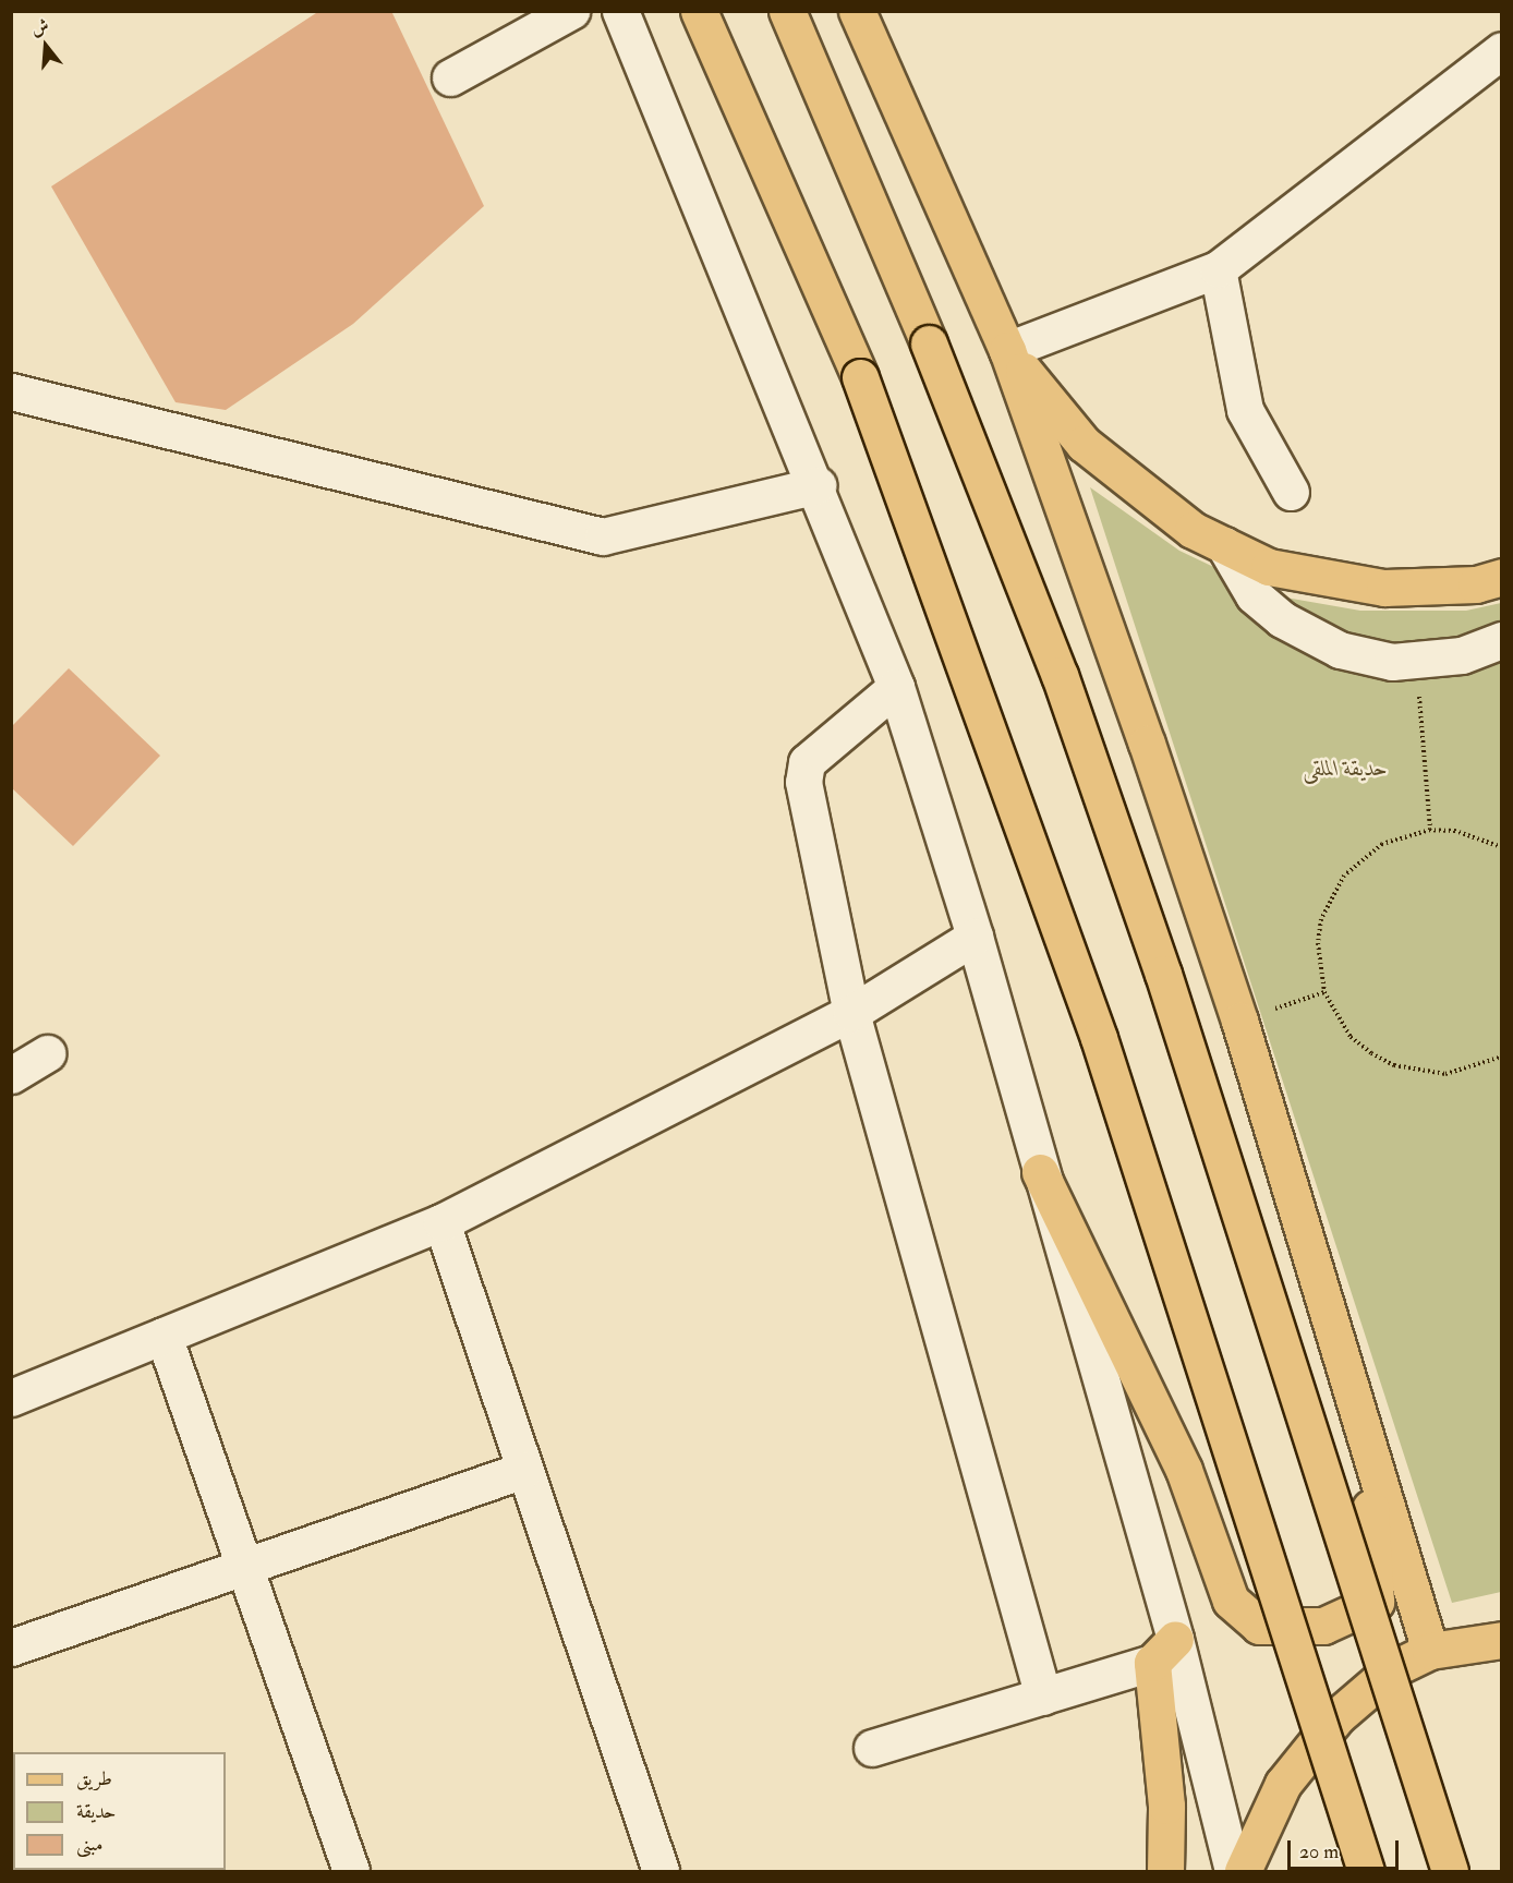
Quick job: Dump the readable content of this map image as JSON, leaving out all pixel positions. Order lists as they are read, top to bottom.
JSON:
{
  "parks": ["حديقة الملقى"],
  "legend": ["طريق", "حديقة", "مبنى"],
  "scale_bar": "20 m",
  "north": "top"
}
